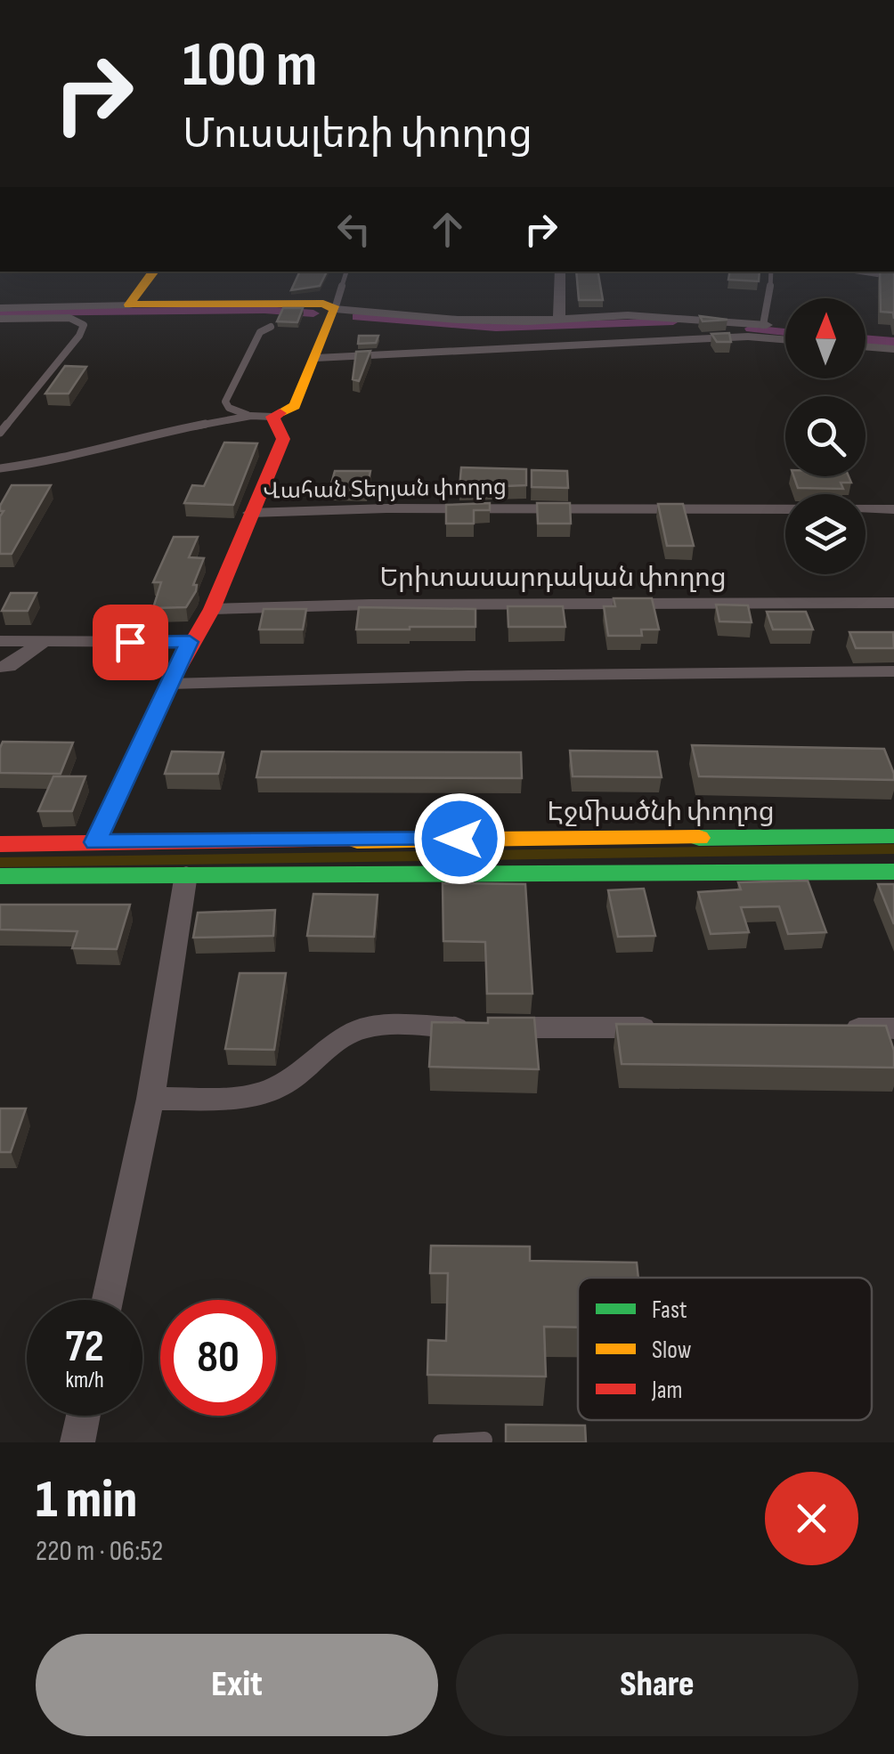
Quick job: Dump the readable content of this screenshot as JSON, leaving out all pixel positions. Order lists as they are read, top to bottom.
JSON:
{
  "streets": {
    "main road": ["Էջմիածնի փողոց"],
    "street": ["Վահան Տերյան փողոց", "Երիտասարդական փողոց"]
  },
  "legend": ["Fast", "Slow", "Jam"],
  "north": "top",
  "page": {
    "turn": ["100 m", "Մուսալեռի փողոց"],
    "speed": "72 km/h",
    "limit": "80",
    "heading": ["1 min", "220 m · 06:52"],
    "buttons": ["Exit", "Share"]
  }
}
